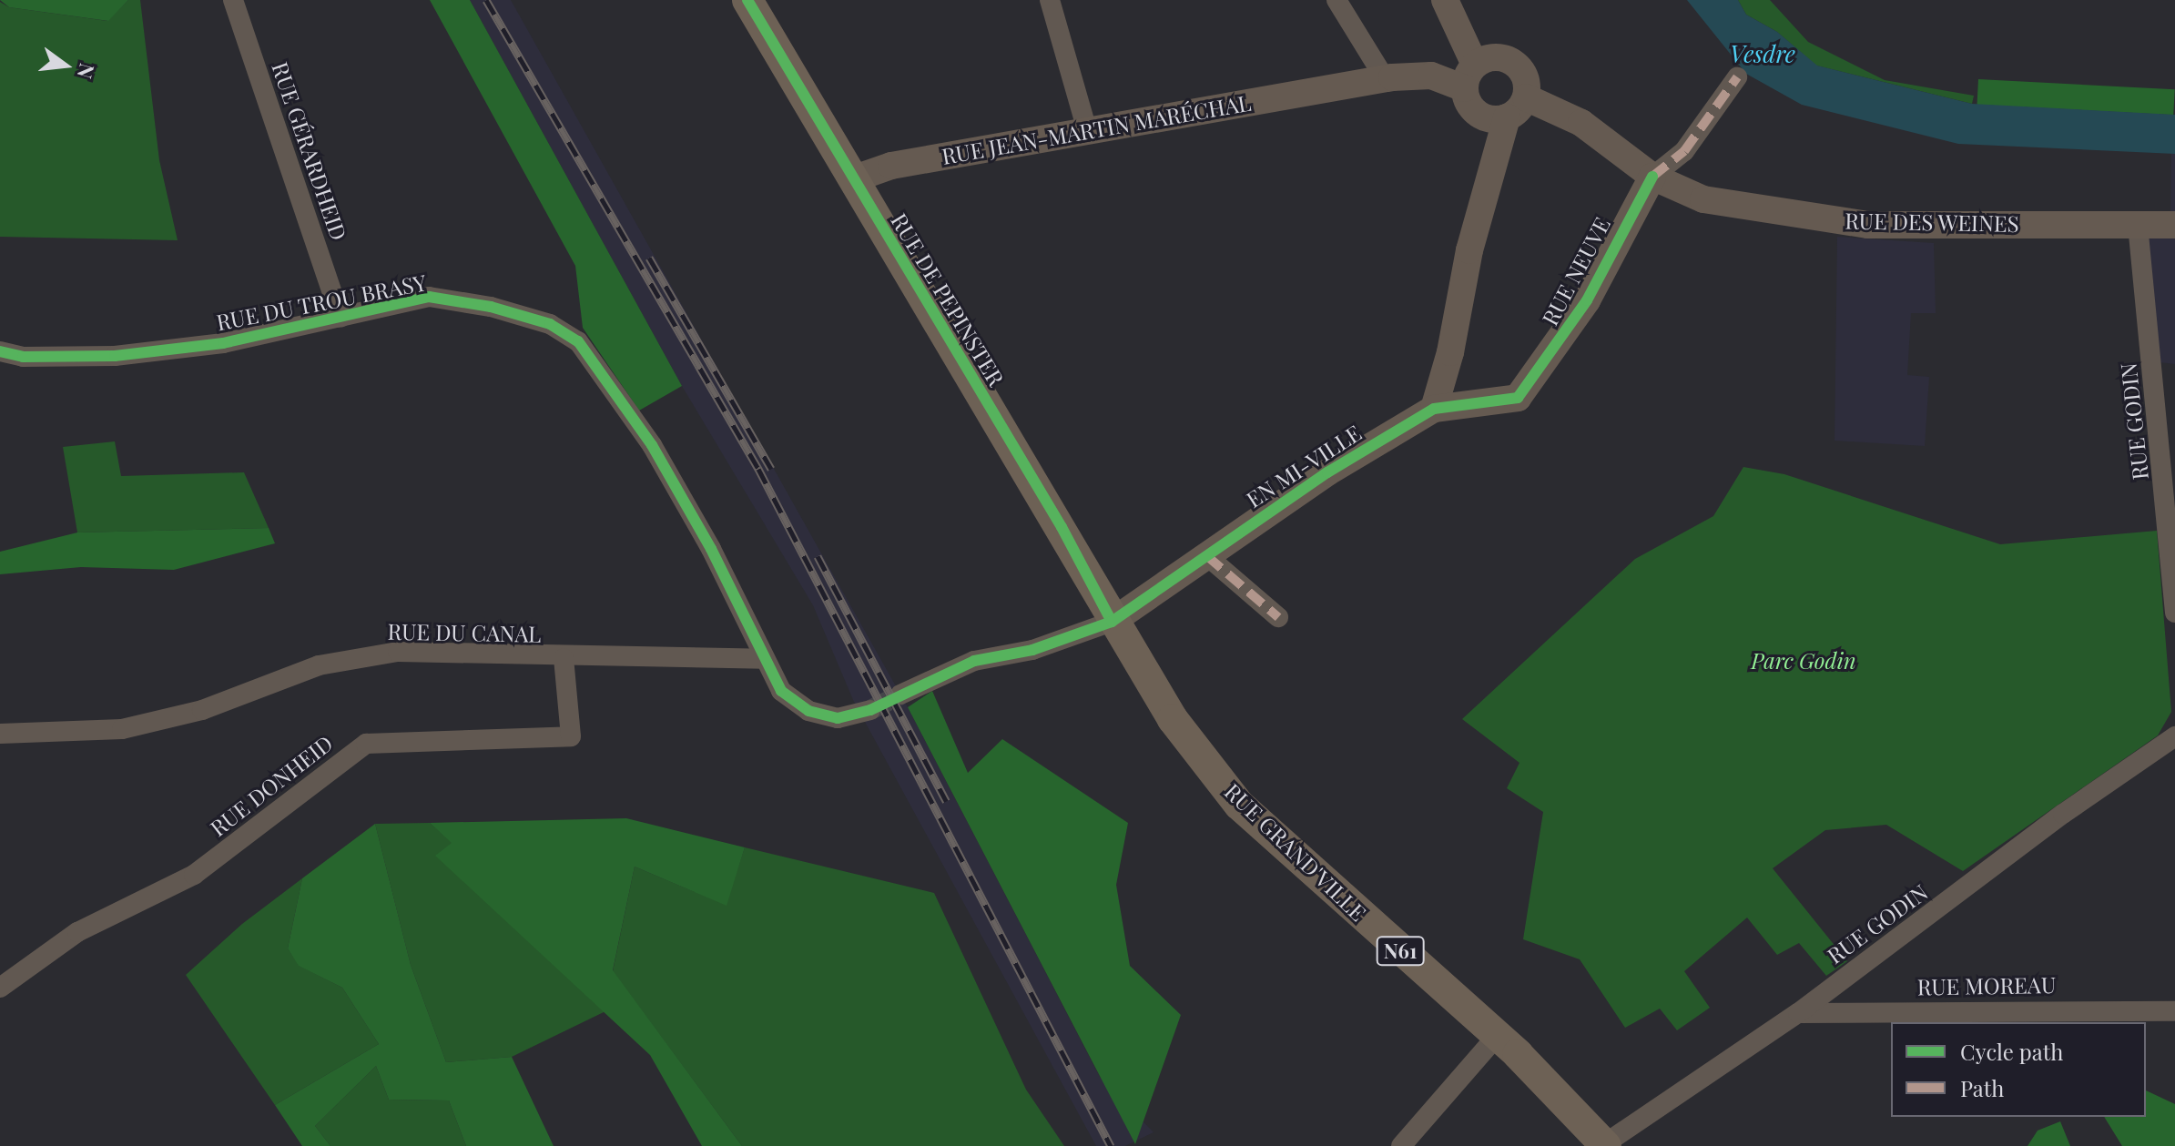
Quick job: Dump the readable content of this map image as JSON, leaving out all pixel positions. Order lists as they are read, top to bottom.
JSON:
{
  "streets": {
    "main road": ["RUE DE PEPINSTER", "RUE GRAND'VILLE", "N61"],
    "street": [
      "RUE JEAN-MARTIN MARÉCHAL",
      "RUE GÉRARDHEID",
      "RUE DES WEINES",
      "RUE NEUVE",
      "RUE DU TROU BRASY",
      "RUE GODIN",
      "EN MI-VILLE",
      "RUE DU CANAL",
      "RUE DONHEID",
      "RUE MOREAU"
    ]
  },
  "crossings": [
    ["RUE JEAN-MARTIN MARÉCHAL", "RUE DES WEINES"],
    ["RUE JEAN-MARTIN MARÉCHAL", "RUE DE PEPINSTER"],
    ["RUE GÉRARDHEID", "RUE DU TROU BRASY"],
    ["RUE DES WEINES", "RUE NEUVE"],
    ["RUE DES WEINES", "RUE GODIN"],
    ["RUE NEUVE", "EN MI-VILLE"],
    ["RUE DE PEPINSTER", "EN MI-VILLE"],
    ["RUE DE PEPINSTER", "RUE GRAND'VILLE"],
    ["RUE DU TROU BRASY", "RUE DU CANAL"],
    ["RUE GODIN", "RUE GRAND'VILLE"],
    ["RUE GODIN", "RUE MOREAU"],
    ["EN MI-VILLE", "RUE GRAND'VILLE"],
    ["RUE DU CANAL", "RUE DONHEID"]
  ],
  "water": ["Vesdre"],
  "parks": ["Parc Godin"],
  "legend": ["Cycle path", "Path"],
  "north": "right"
}
